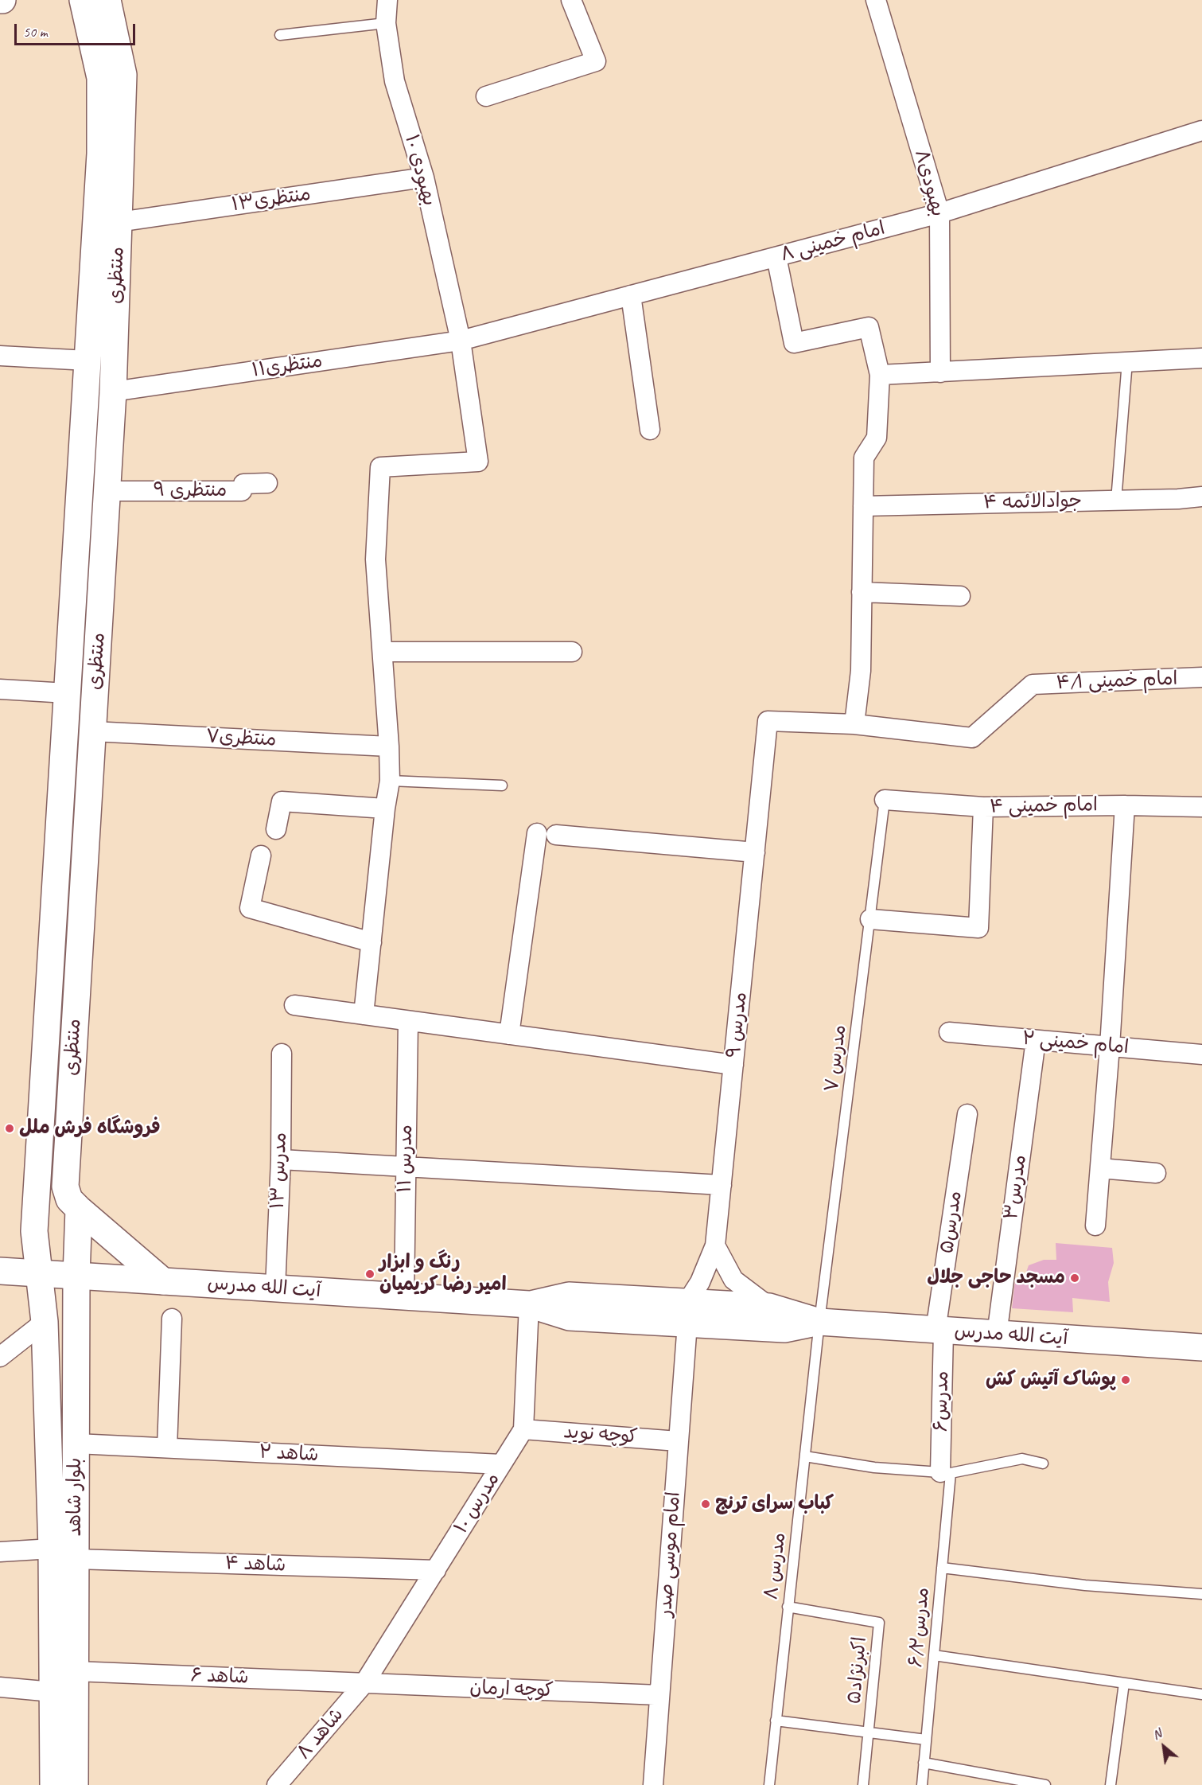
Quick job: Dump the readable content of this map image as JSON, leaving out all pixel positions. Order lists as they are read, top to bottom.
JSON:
{
  "streets": {
    "street": [
      "بهبودی ۱۰",
      "بهبودی۸",
      "منتظری۱۳",
      "امام خمینی ۸",
      "منتظری",
      "منتظری۱۱",
      "منتظری ۹",
      "جوادالائمه ۴",
      "امام خمینی ۴/۱",
      "منتظری۷",
      "امام خمینی ۴",
      "مدرس ۹",
      "امام خمینی ۲",
      "مدرس ۱۱",
      "مدرس ۱۳",
      "مدرس۳",
      "مدرس۵",
      "آیت الله مدرس",
      "مدرس۶",
      "کوچه نوید",
      "شاهد ۲",
      "بلوار شاهد",
      "مدرس ۱۰",
      "امام موسی صدر",
      "شاهد ۴",
      "شاهد ۶",
      "کوچه ارمان",
      "شاهد ۸"
    ],
    "lane": [
      "مدرس ۷",
      "مدرس ۸",
      "مدرس۶/۲",
      "اکبرنژاد۵"
    ]
  },
  "crossings": [
    ["بهبودی ۱۰", "منتظری۱۳"],
    ["بهبودی ۱۰", "امام خمینی ۸"],
    ["بهبودی ۱۰", "منتظری۱۱"],
    ["بهبودی۸", "امام خمینی ۸"],
    ["منتظری۱۳", "منتظری"],
    ["امام خمینی ۸", "منتظری۱۱"],
    ["منتظری", "منتظری۱۱"],
    ["منتظری", "منتظری ۹"],
    ["منتظری", "منتظری۷"],
    ["منتظری", "آیت الله مدرس"],
    ["منتظری", "بلوار شاهد"],
    ["امام خمینی ۴/۱", "مدرس ۹"],
    ["امام خمینی ۴", "مدرس ۷"],
    ["مدرس ۹", "آیت الله مدرس"],
    ["مدرس ۹", "امام موسی صدر"],
    ["امام خمینی ۲", "مدرس۳"],
    ["مدرس ۷", "آیت الله مدرس"],
    ["مدرس ۷", "مدرس ۸"],
    ["مدرس ۱۱", "آیت الله مدرس"],
    ["مدرس ۱۳", "آیت الله مدرس"],
    ["مدرس۳", "آیت الله مدرس"],
    ["مدرس۵", "آیت الله مدرس"],
    ["مدرس۵", "مدرس۶"],
    ["آیت الله مدرس", "مدرس۶"],
    ["آیت الله مدرس", "بلوار شاهد"],
    ["آیت الله مدرس", "مدرس ۱۰"],
    ["آیت الله مدرس", "امام موسی صدر"],
    ["آیت الله مدرس", "مدرس ۸"],
    ["مدرس۶", "مدرس۶/۲"],
    ["کوچه نوید", "مدرس ۱۰"],
    ["کوچه نوید", "امام موسی صدر"],
    ["شاهد ۲", "بلوار شاهد"],
    ["شاهد ۲", "مدرس ۱۰"],
    ["بلوار شاهد", "شاهد ۴"],
    ["بلوار شاهد", "شاهد ۶"],
    ["مدرس ۱۰", "شاهد ۴"],
    ["مدرس ۱۰", "شاهد ۶"],
    ["مدرس ۱۰", "کوچه ارمان"],
    ["مدرس ۱۰", "شاهد ۸"],
    ["امام موسی صدر", "کوچه ارمان"],
    ["مدرس ۸", "اکبرنژاد۵"],
    ["شاهد ۶", "کوچه ارمان"],
    ["شاهد ۶", "شاهد ۸"],
    ["کوچه ارمان", "شاهد ۸"]
  ],
  "places": [
    "فروشگاه فرش ملل",
    "رنگ و ابزار امیر رضا کریمیان",
    "مسجد حاجی جلال",
    "پوشاک آتیش کش",
    "کباب سرای ترنج"
  ],
  "scale_bar": "50 m",
  "north": "top left"
}
